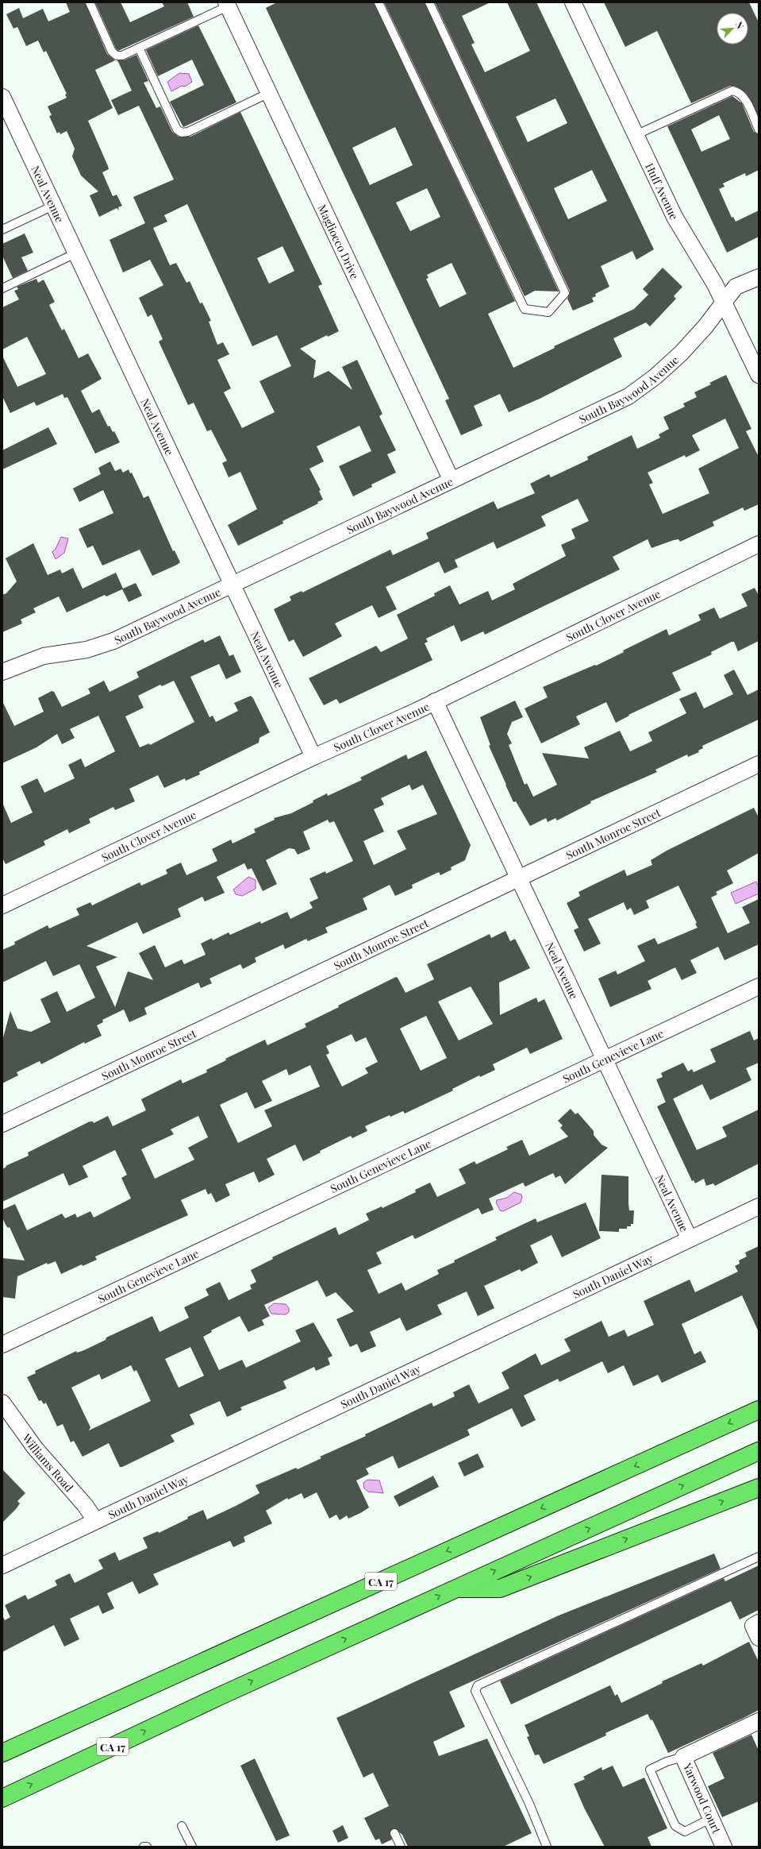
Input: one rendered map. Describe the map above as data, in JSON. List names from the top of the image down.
{
  "streets": {
    "highway": ["CA 17"],
    "street": [
      "Huff Avenue",
      "Neal Avenue",
      "Magliocco Drive",
      "South Baywood Avenue",
      "South Clover Avenue",
      "South Monroe Street",
      "South Genevieve Lane",
      "South Daniel Way",
      "Williams Road",
      "Yarwood Court"
    ]
  },
  "crossings": [
    ["Huff Avenue", "South Baywood Avenue"],
    ["Neal Avenue", "South Baywood Avenue"],
    ["Neal Avenue", "South Clover Avenue"],
    ["Neal Avenue", "South Monroe Street"],
    ["Neal Avenue", "South Genevieve Lane"],
    ["Neal Avenue", "South Daniel Way"],
    ["Magliocco Drive", "South Baywood Avenue"],
    ["South Daniel Way", "Williams Road"]
  ],
  "north": "top right"
}
